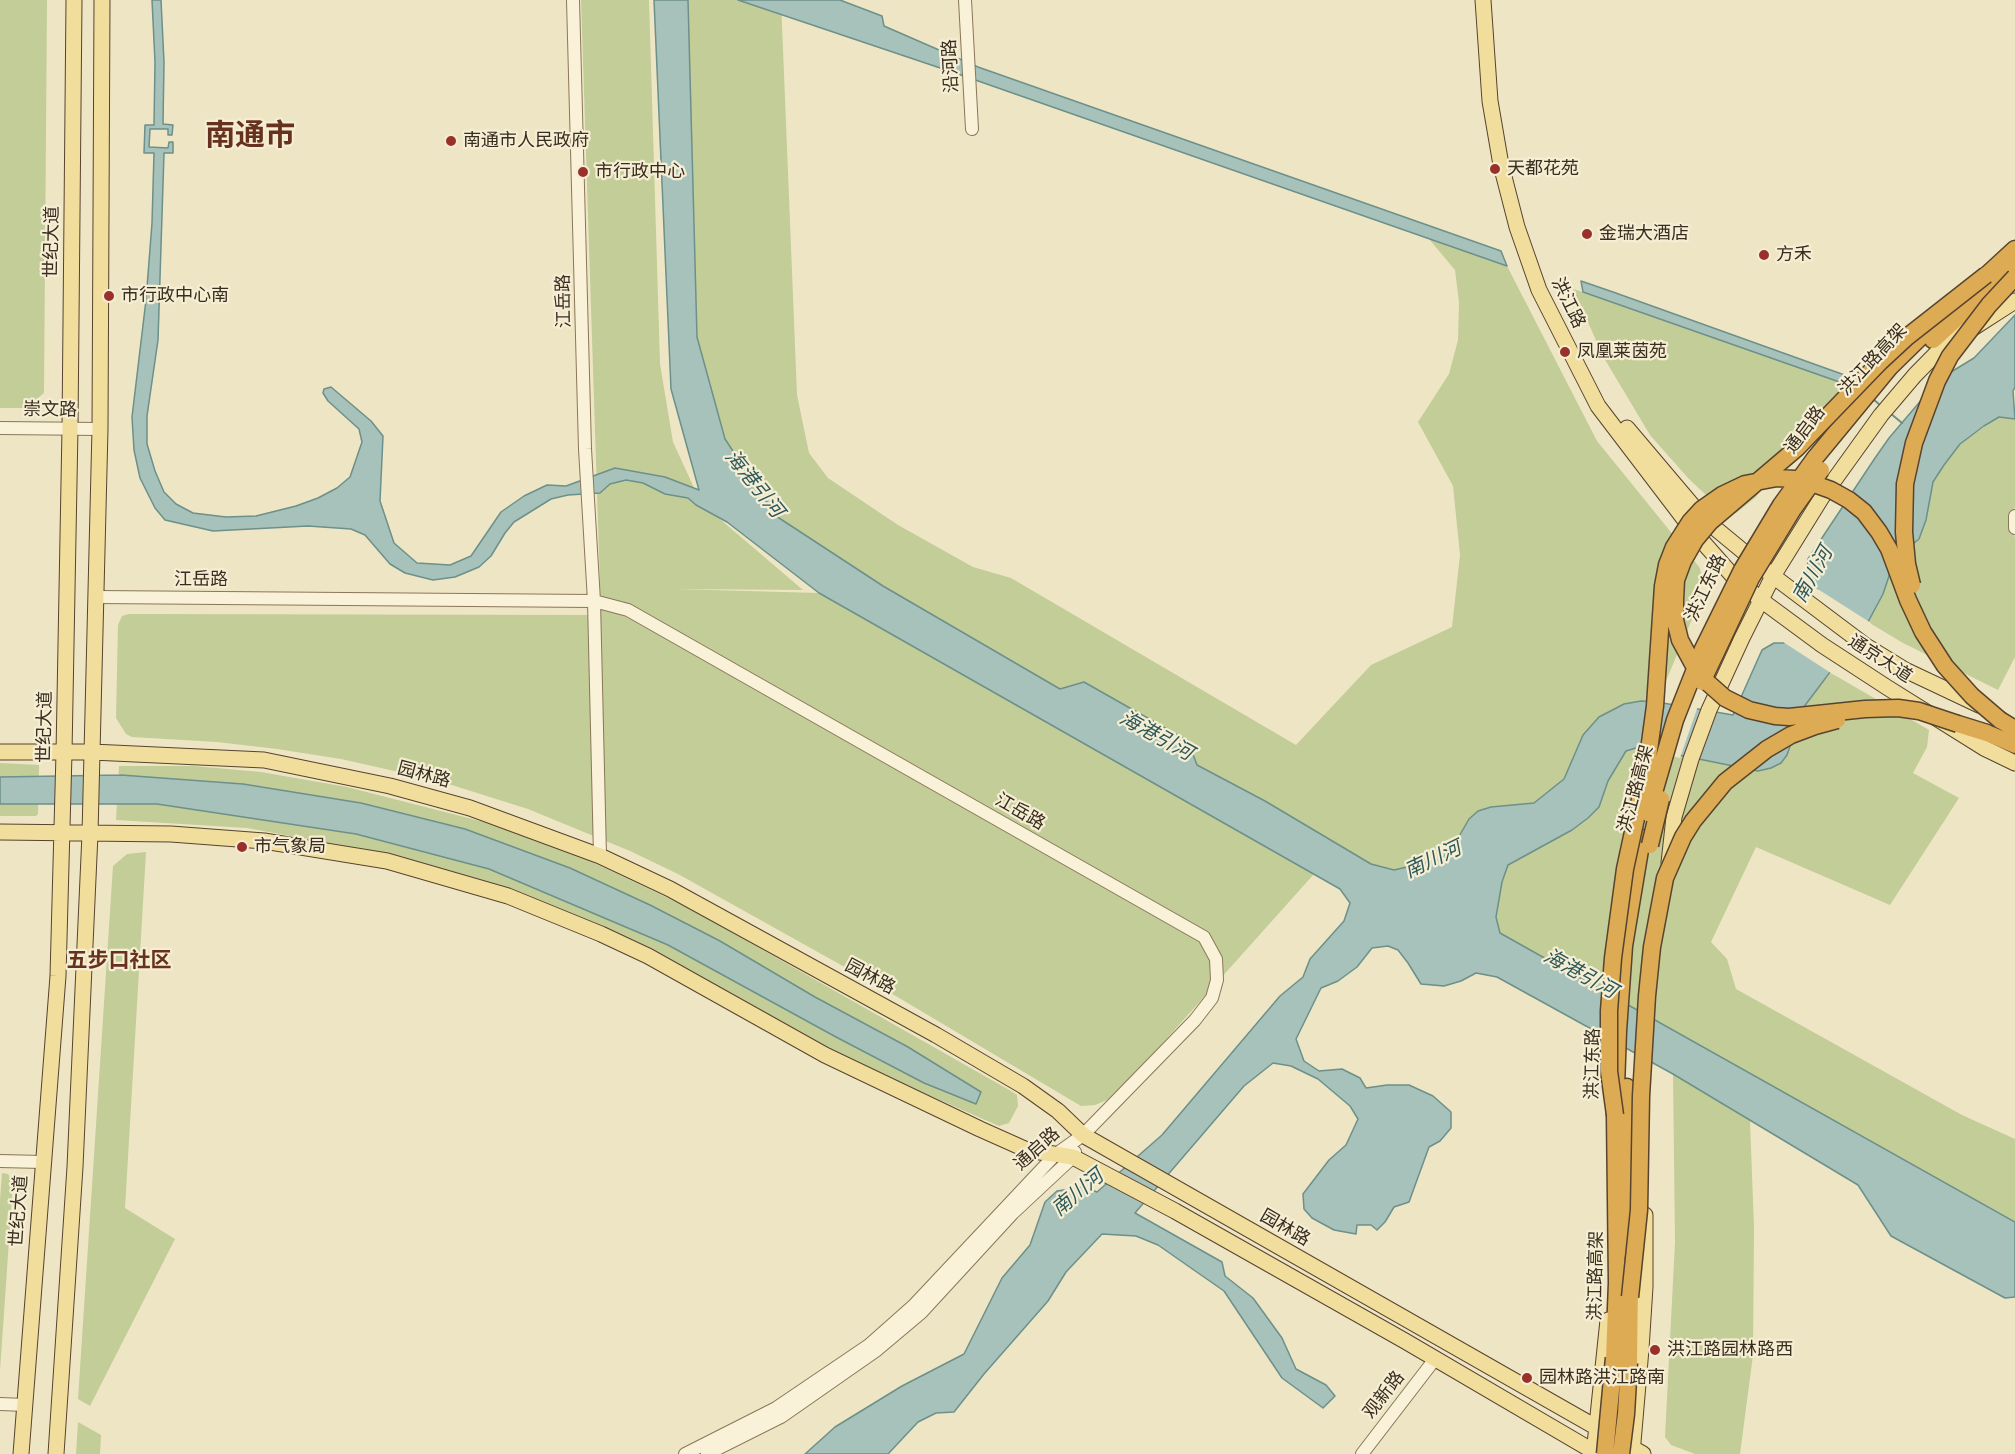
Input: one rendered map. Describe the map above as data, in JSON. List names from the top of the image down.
{
  "streets": {
    "highway": ["洪江路高架", "通京大道"],
    "main road": [
      "世纪大道",
      "洪江路",
      "通启路",
      "洪江东路",
      "园林路"
    ],
    "street": [
      "沿河路",
      "江岳路",
      "崇文路",
      "观新路"
    ]
  },
  "crossings": [
    ["世纪大道", "崇文路"],
    ["世纪大道", "园林路"],
    ["江岳路", "通启路"],
    ["江岳路", "园林路"],
    ["洪江路", "通启路"],
    ["洪江路", "洪江东路"],
    ["洪江路", "通京大道"],
    ["洪江路高架", "洪江东路"],
    ["洪江路高架", "园林路"],
    ["通启路", "洪江东路"],
    ["通启路", "通京大道"],
    ["通启路", "园林路"],
    ["洪江东路", "通京大道"],
    ["洪江东路", "园林路"]
  ],
  "districts": ["南通市", "五步口社区"],
  "water": ["海港引河", "南川河"],
  "places": [
    "南通市人民政府",
    "天都花苑",
    "市行政中心",
    "金瑞大酒店",
    "方禾",
    "市行政中心南",
    "凤凰莱茵苑",
    "市气象局",
    "洪江路园林路西",
    "园林路洪江路南"
  ]
}
